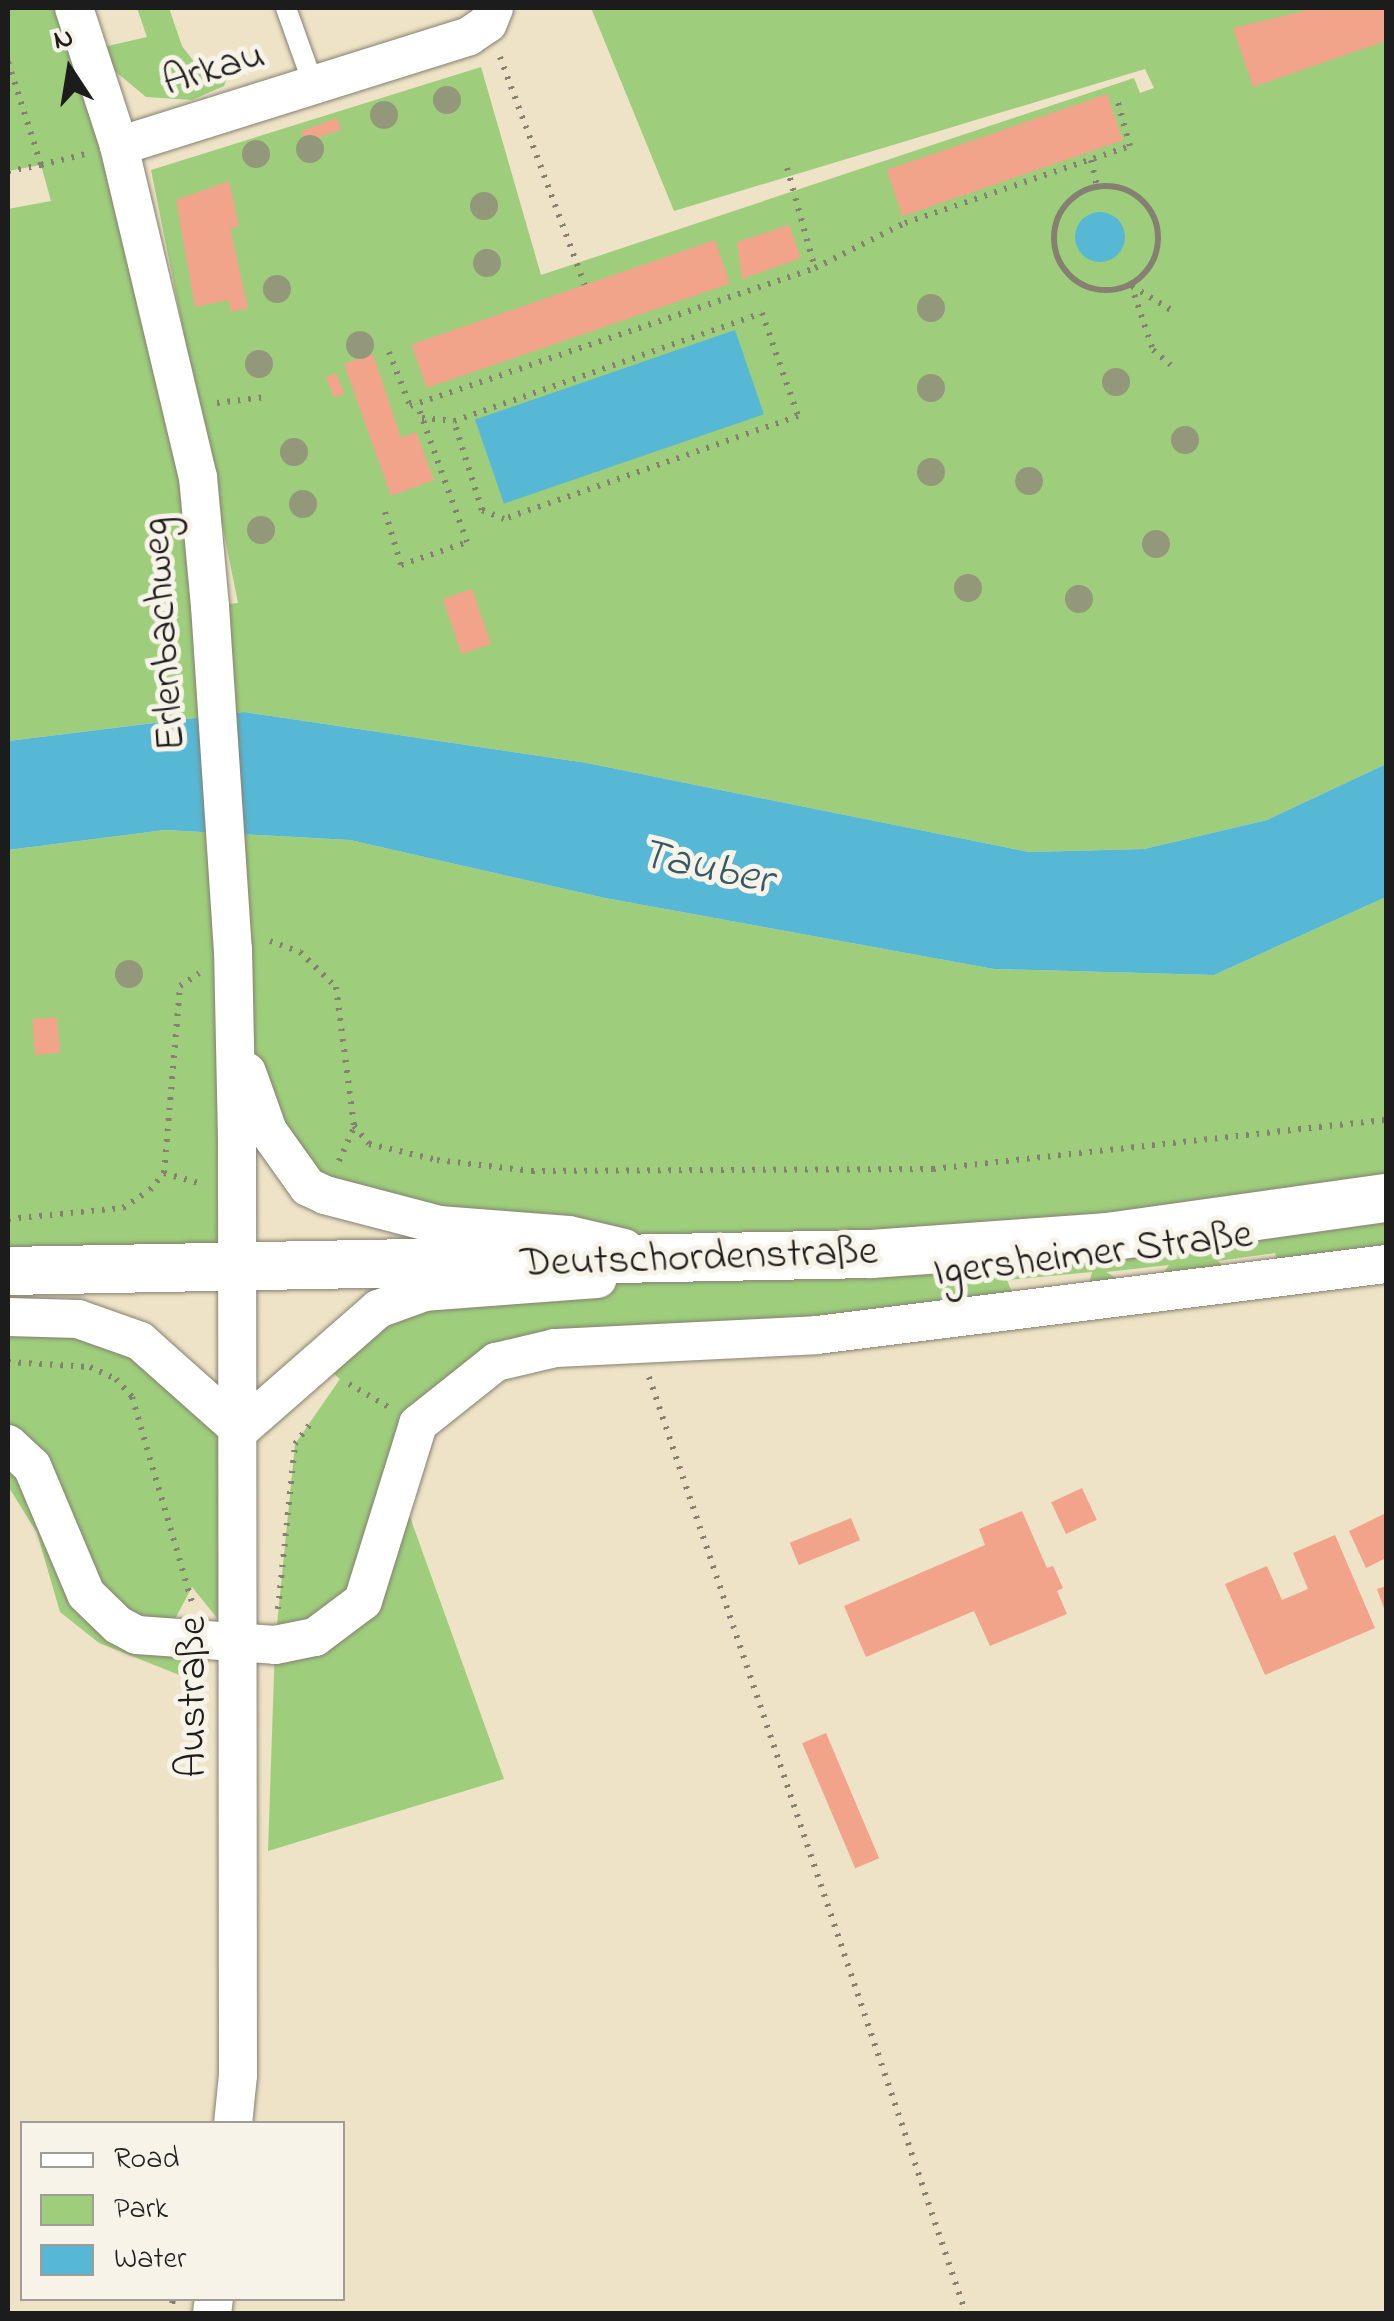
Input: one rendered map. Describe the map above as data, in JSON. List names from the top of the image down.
{
  "streets": {
    "street": [
      "Arkau",
      "Erlenbachweg",
      "Igersheimer Straße",
      "Deutschordenstraße",
      "Austraße"
    ]
  },
  "crossings": [
    ["Arkau", "Erlenbachweg"],
    ["Erlenbachweg", "Deutschordenstraße"],
    ["Erlenbachweg", "Austraße"],
    ["Deutschordenstraße", "Austraße"]
  ],
  "water": ["Tauber"],
  "legend": ["Road", "Park", "Water"],
  "north": "top"
}
